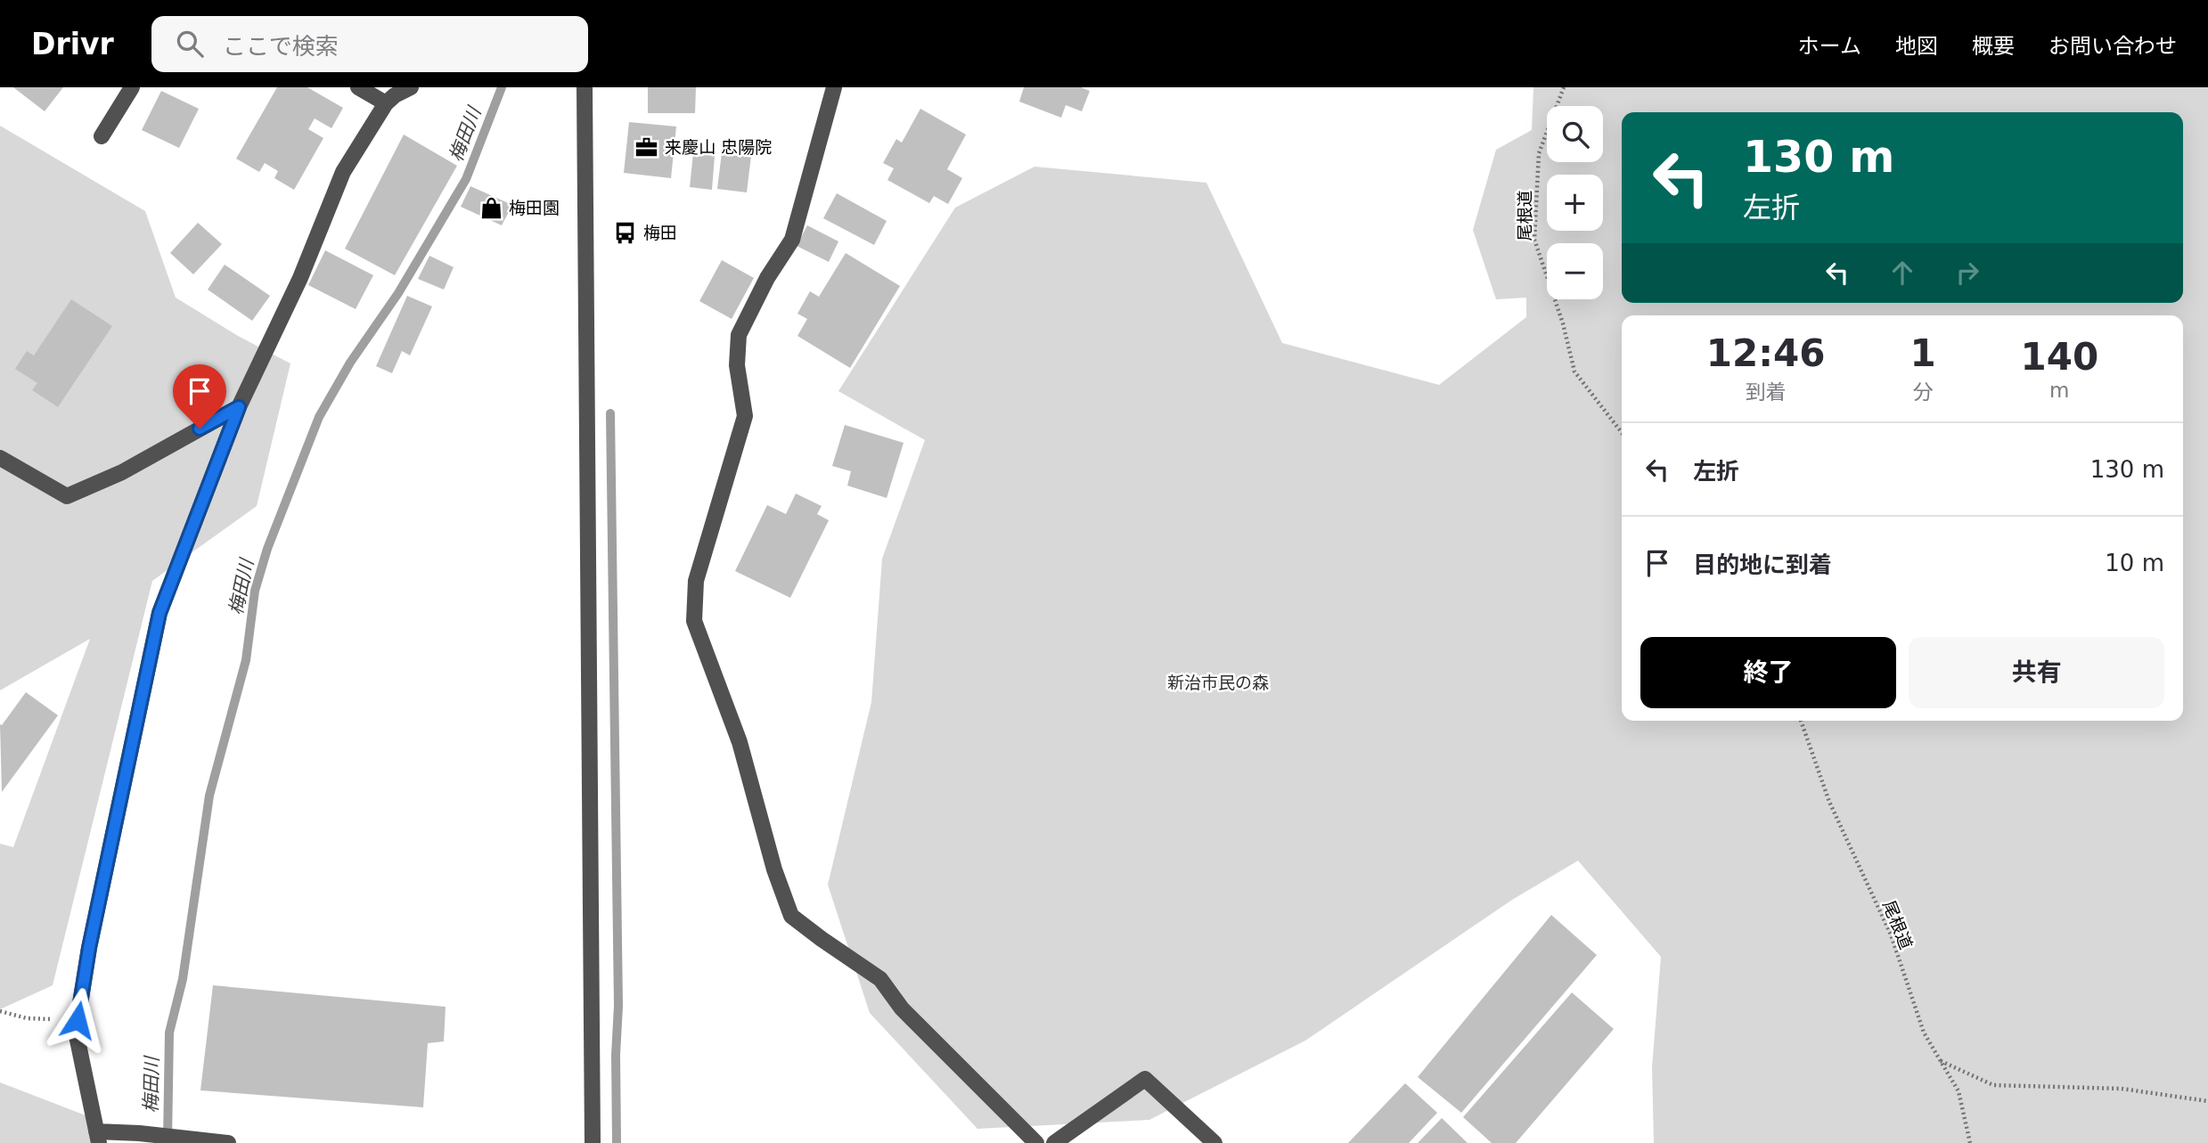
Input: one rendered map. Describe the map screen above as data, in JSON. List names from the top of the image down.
{
  "streets": {
    "path": ["尾根道"]
  },
  "water": ["梅田川"],
  "parks": ["新治市民の森"],
  "places": {
    "office": ["来慶山 忠陽院"],
    "shop": ["梅田園"],
    "bus stop": ["梅田"]
  },
  "page": {
    "header": "Drivr",
    "search": "ここで検索",
    "nav": [
      "ホーム",
      "地図",
      "概要",
      "お問い合わせ"
    ],
    "map_buttons": ["+", "−"],
    "turn": ["130 m", "左折"],
    "eta": [
      "12:46",
      "到着",
      "1",
      "分",
      "140",
      "m"
    ],
    "list": [
      {
        "name": "左折",
        "value": "130 m"
      },
      {
        "name": "目的地に到着",
        "value": "10 m"
      }
    ],
    "buttons": ["終了", "共有"]
  }
}
